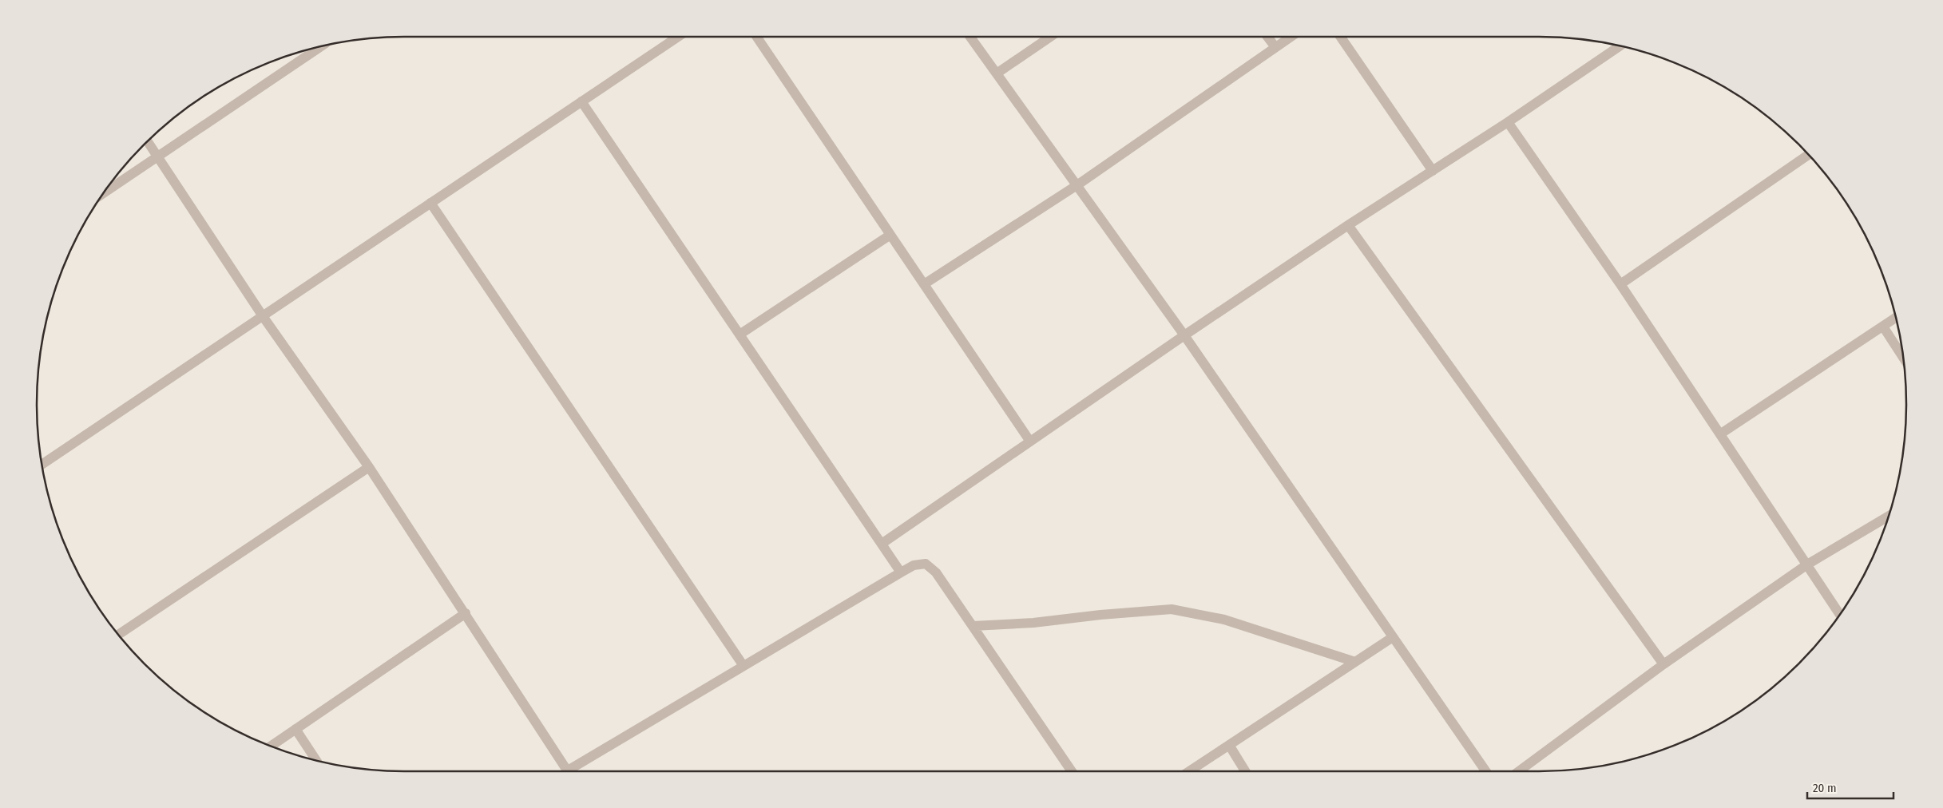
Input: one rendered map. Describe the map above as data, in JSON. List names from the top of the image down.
{
  "scale_bar": "20 m"
}
